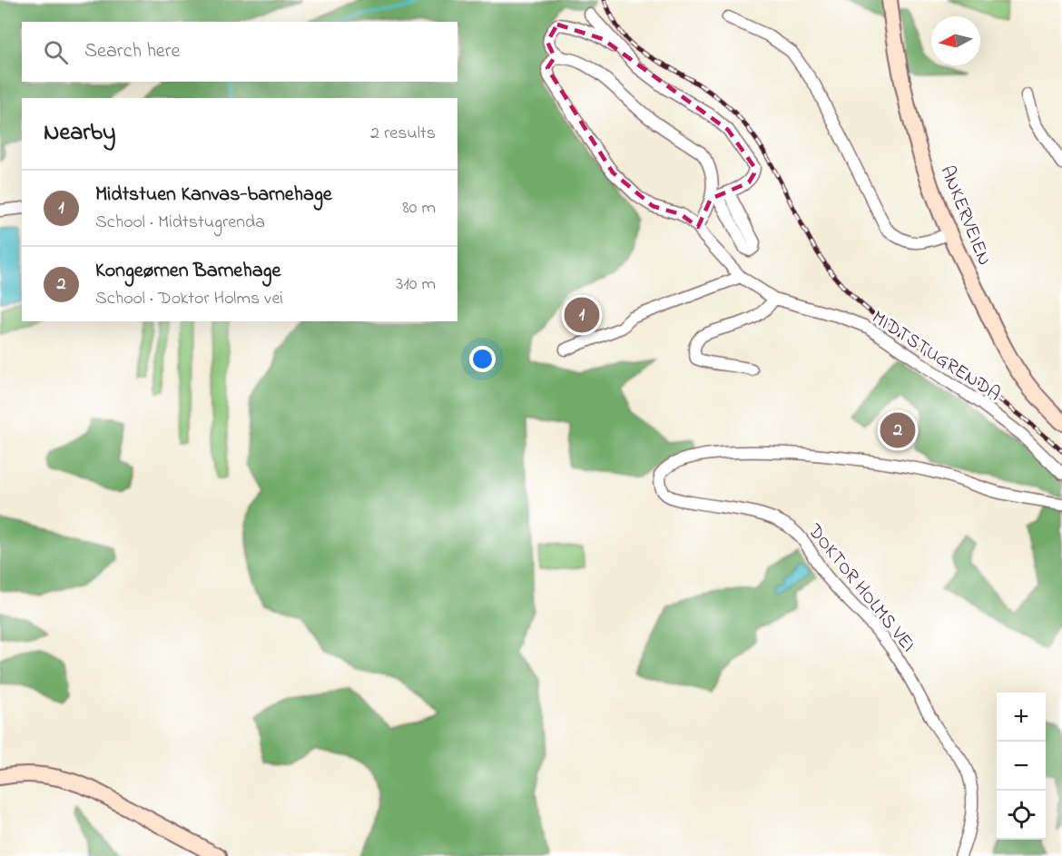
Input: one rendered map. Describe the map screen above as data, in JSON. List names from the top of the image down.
{
  "streets": {
    "main road": ["ANKERVEIEN"],
    "street": ["MIDTSTUGRENDA", "DOKTOR HOLMS VEI"]
  },
  "north": "left",
  "page": {
    "search": "Search here",
    "heading": ["Nearby", "2 results"],
    "list": [
      {
        "mark": "1",
        "name": "Midtstuen Kanvas-barnehage",
        "note": "School · Midtstugrenda",
        "value": "80 m"
      },
      {
        "mark": "2",
        "name": "Kongeørnen Barnehage",
        "note": "School · Doktor Holms vei",
        "value": "310 m"
      }
    ],
    "pins": ["1", "2"],
    "map_buttons": ["+", "−"]
  }
}
